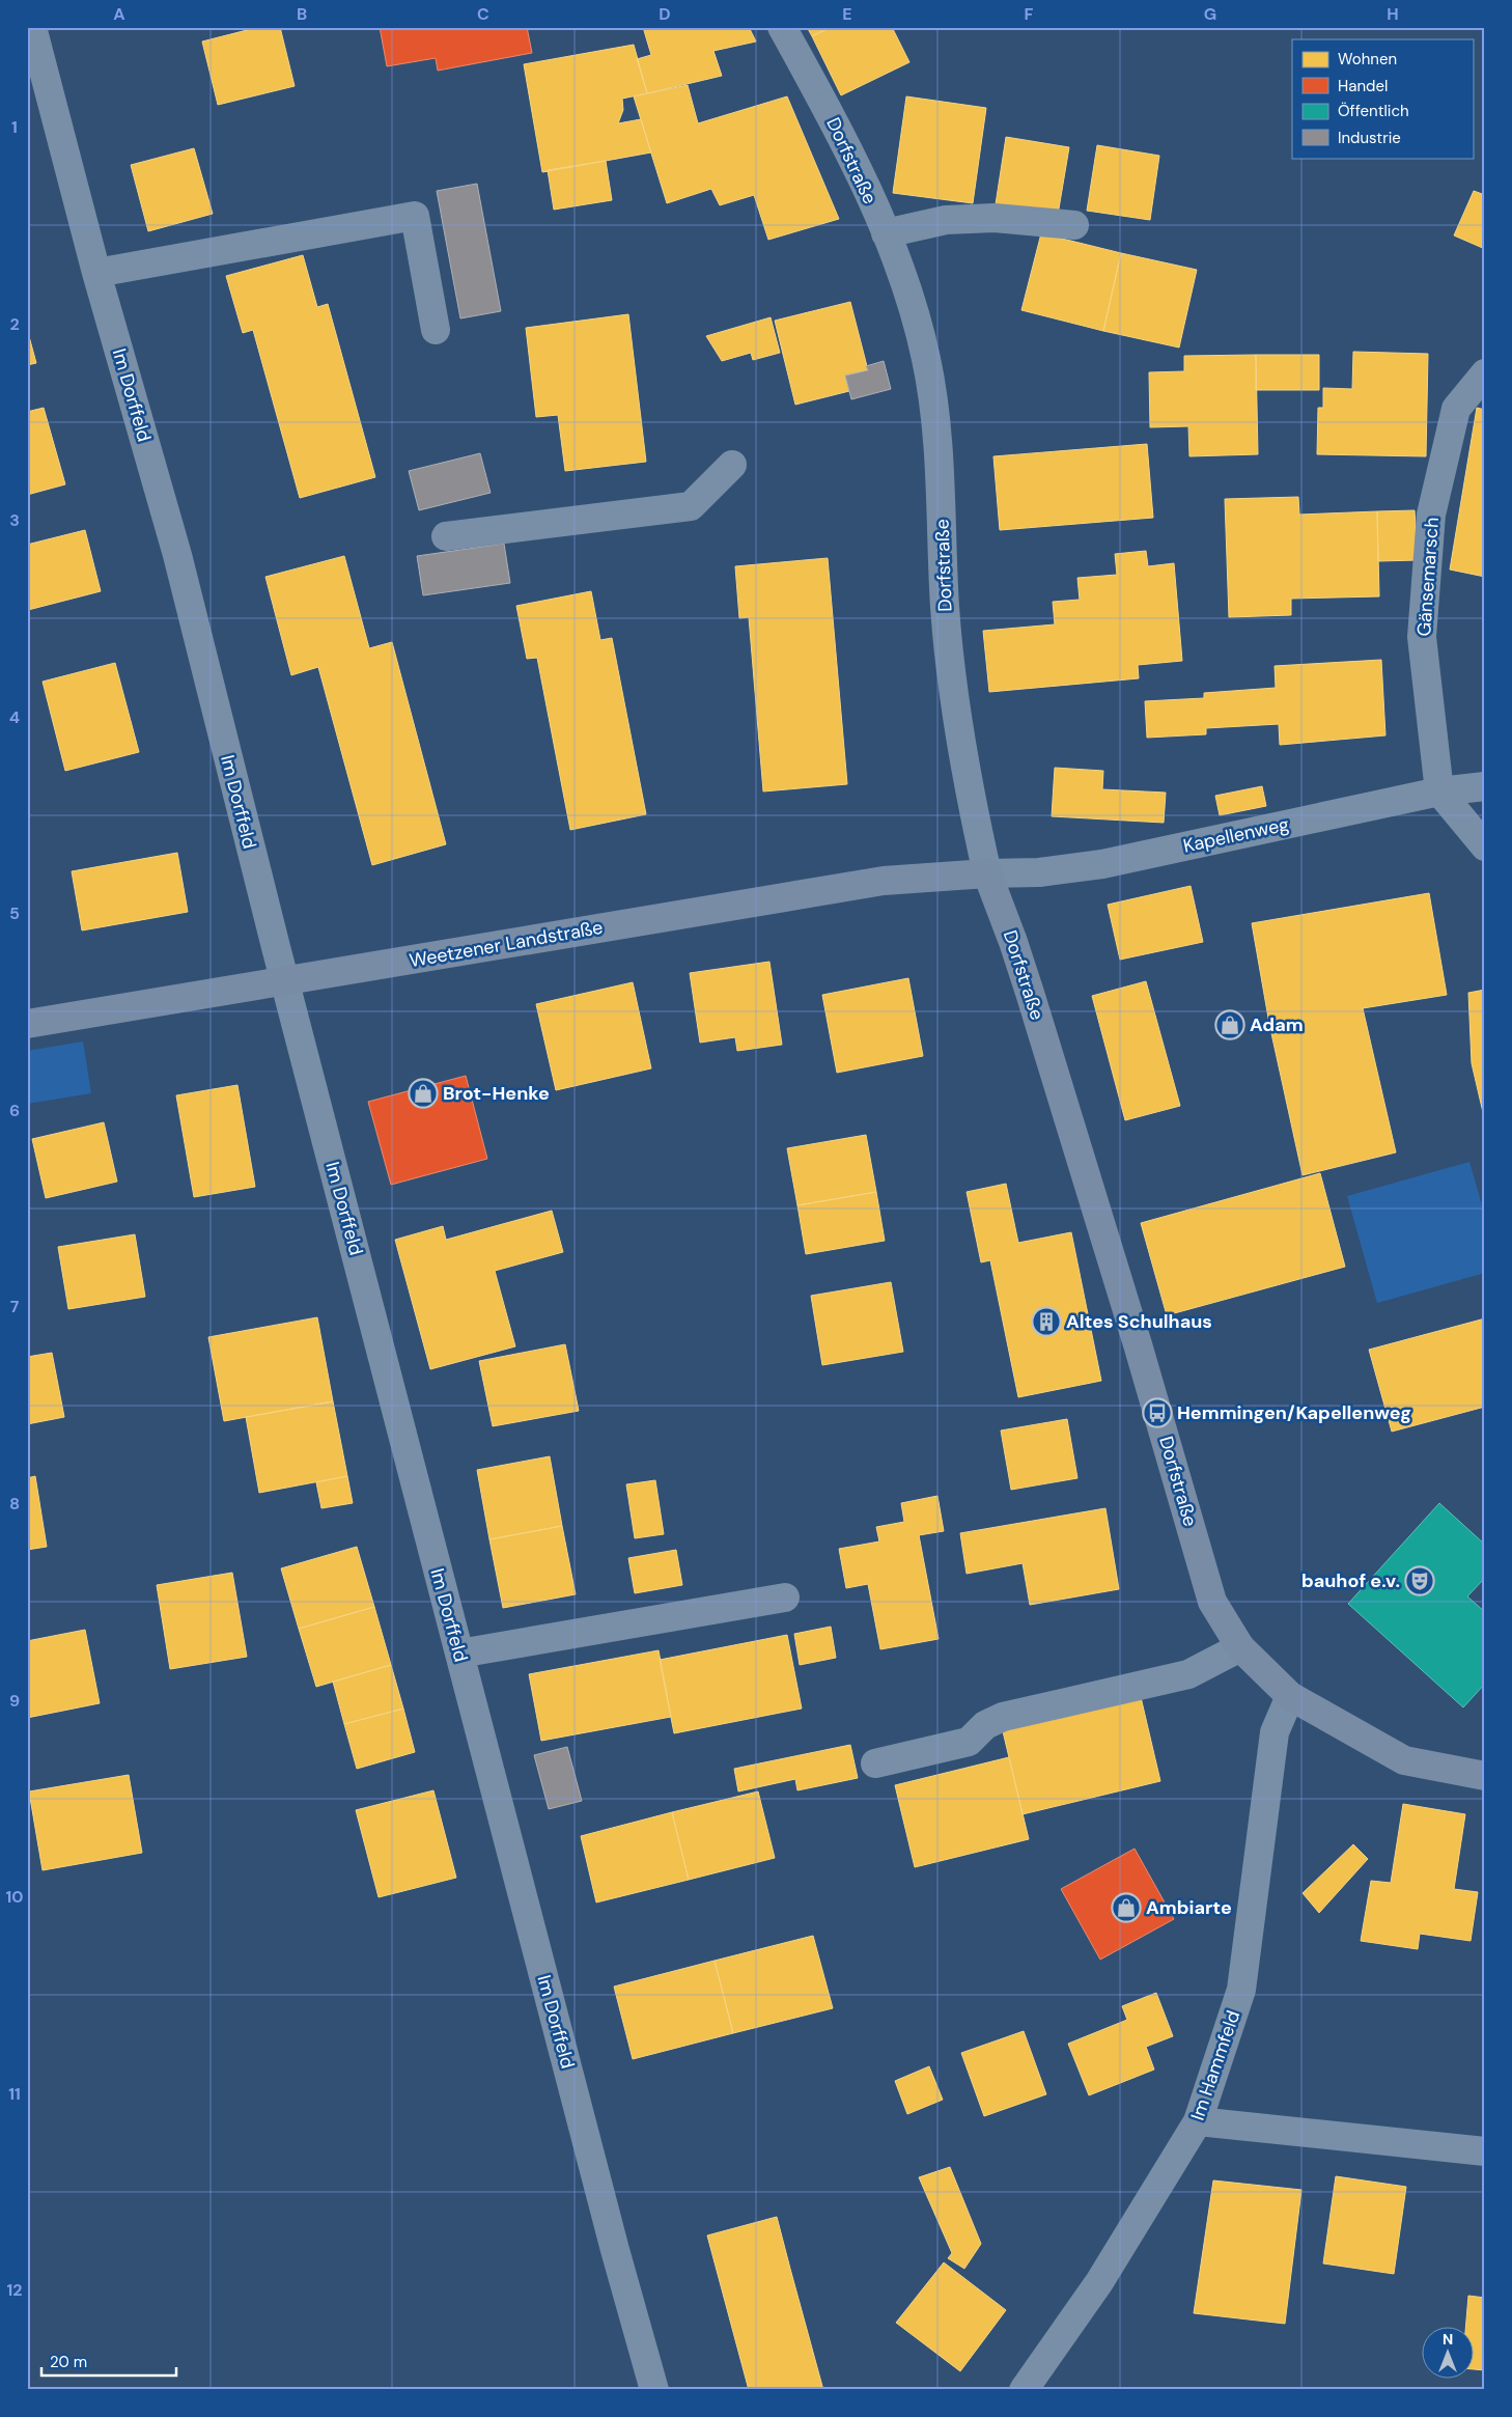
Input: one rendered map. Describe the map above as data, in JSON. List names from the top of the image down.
{
  "streets": {
    "main road": ["Dorfstraße", "Weetzener Landstraße"],
    "street": [
      "Im Dorffeld",
      "Gänsemarsch",
      "Kapellenweg",
      "Im Hammfeld"
    ]
  },
  "crossings": [
    ["Dorfstraße", "Kapellenweg"],
    ["Dorfstraße", "Weetzener Landstraße"],
    ["Dorfstraße", "Im Hammfeld"],
    ["Im Dorffeld", "Weetzener Landstraße"],
    ["Gänsemarsch", "Kapellenweg"],
    ["Kapellenweg", "Weetzener Landstraße"]
  ],
  "places": {
    "shop": ["Adam", "Brot-Henke", "Ambiarte"],
    "building": ["Altes Schulhaus"],
    "bus stop": ["Hemmingen/Kapellenweg"],
    "theatre": ["bauhof e.v."]
  },
  "legend": [
    "Wohnen",
    "Handel",
    "Öffentlich",
    "Industrie"
  ],
  "scale_bar": "20 m",
  "north": "top",
  "grid": {
    "columns": [
      "A",
      "B",
      "C",
      "D",
      "E",
      "F",
      "G",
      "H"
    ],
    "rows": [
      "1",
      "2",
      "3",
      "4",
      "5",
      "6",
      "7",
      "8",
      "9",
      "10",
      "11",
      "12"
    ]
  }
}
